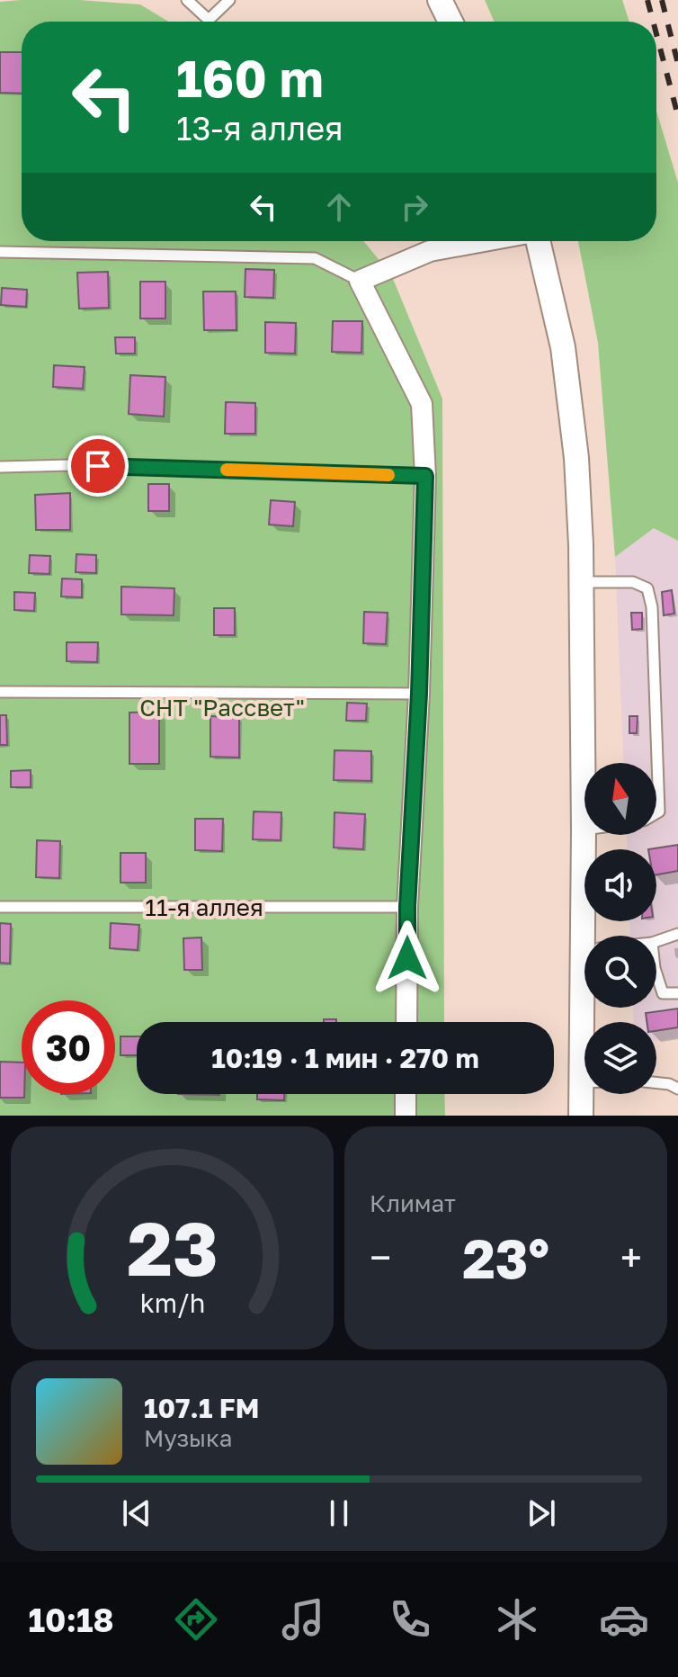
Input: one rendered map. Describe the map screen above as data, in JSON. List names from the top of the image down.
{
  "streets": {
    "lane": ["11-я аллея"]
  },
  "parks": ["СНТ \"Рассвет\""],
  "north": "top",
  "page": {
    "turn": ["160 m", "13-я аллея"],
    "limit": "30",
    "trip": "10:19 · 1 мин · 270 m",
    "tile": "Климат",
    "heat": ["−", "23°", "+"],
    "song": ["107.1 FM", "Музыка"],
    "tabs": "10:18",
    "gauge": ["23", "km/h"]
  }
}
